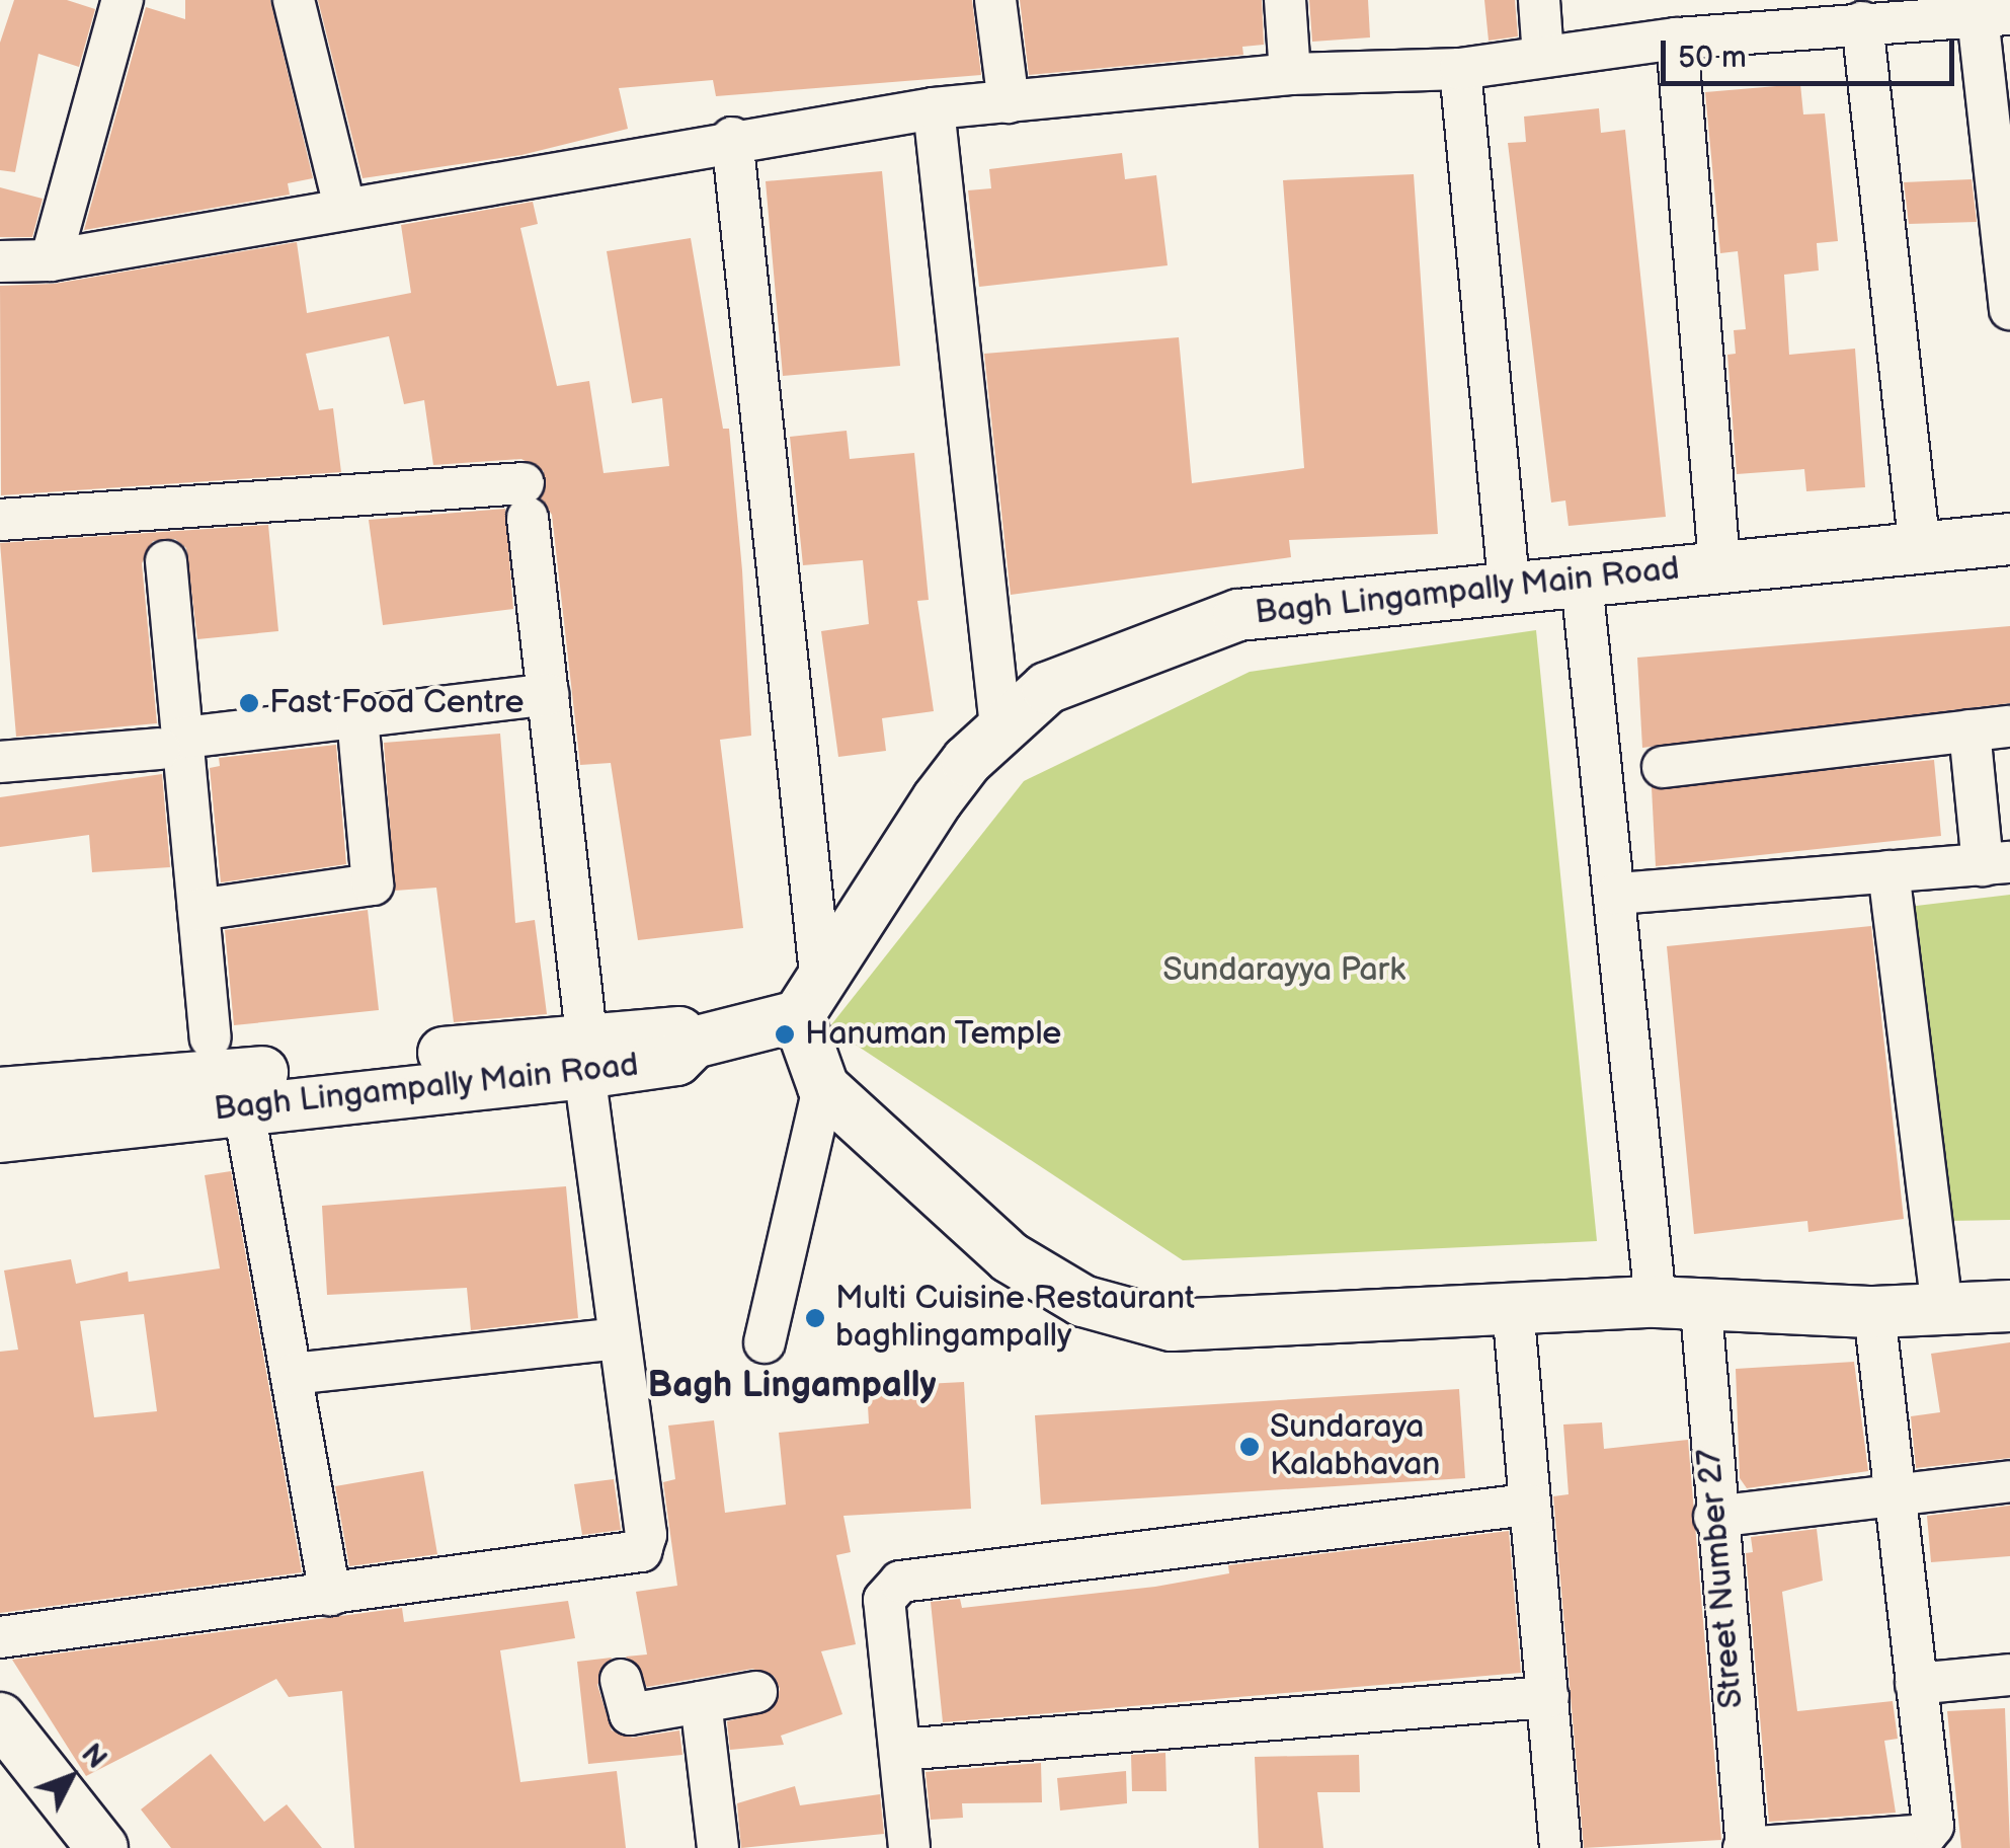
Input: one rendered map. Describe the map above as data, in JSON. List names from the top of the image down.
{
  "streets": {
    "street": ["Bagh Lingampally Main Road", "Street Number 27"]
  },
  "crossings": [
    ["Bagh Lingampally Main Road", "Street Number 27"]
  ],
  "districts": ["Bagh Lingampally"],
  "parks": ["Sundarayya Park"],
  "places": [
    "Fast Food Centre",
    "Hanuman Temple",
    "Multi Cuisine Restaurant baghlingampally",
    "Sundaraya Kalabhavan"
  ],
  "scale_bar": "50 m",
  "north": "top right"
}
